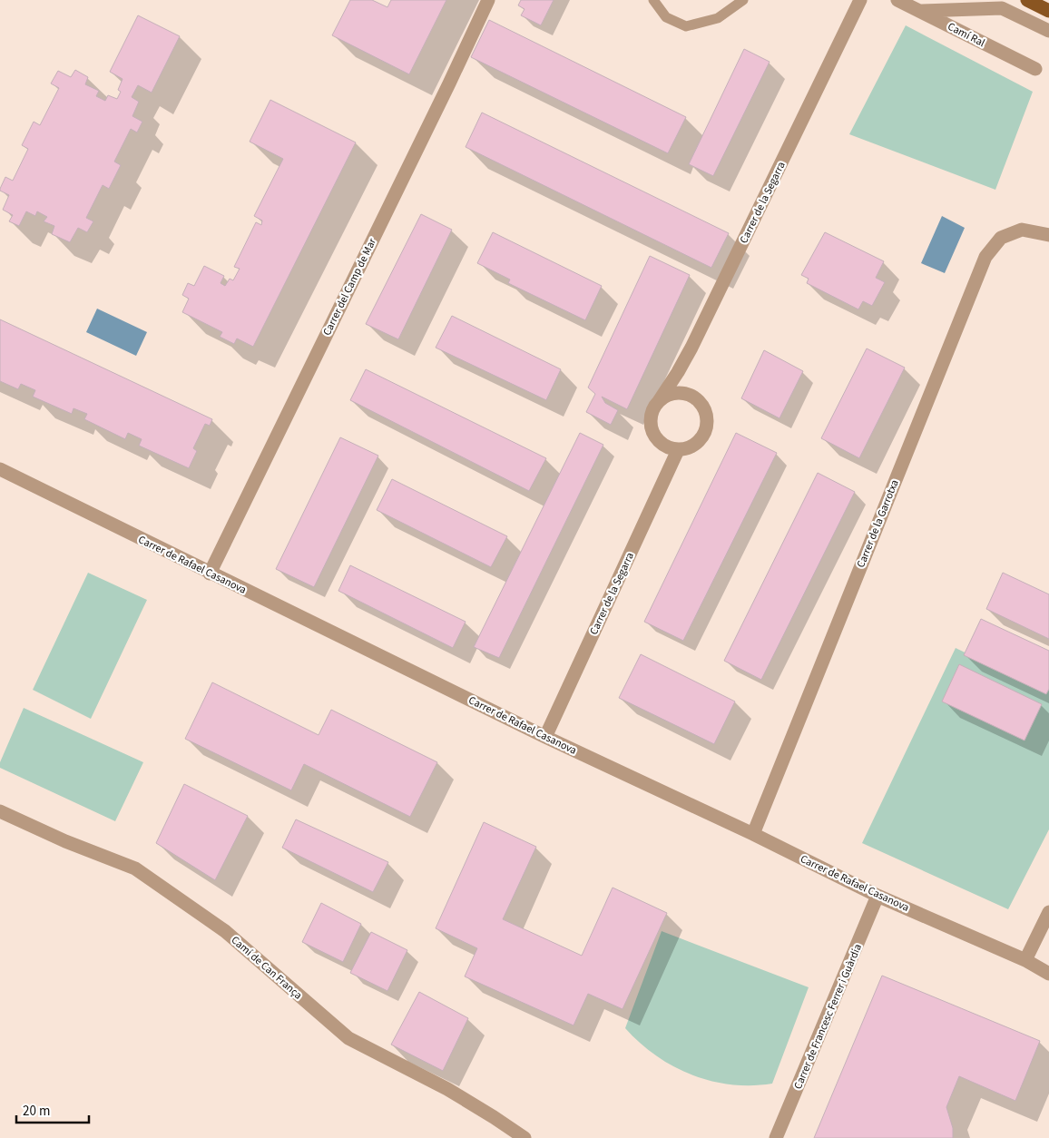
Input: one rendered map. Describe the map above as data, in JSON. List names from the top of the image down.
{
  "streets": {
    "street": [
      "Camí Ral",
      "Carrer de la Segarra",
      "Carrer del Camp de Mar",
      "Carrer de la Garrotxa",
      "Carrer de Rafael Casanova",
      "Camí de Can França",
      "Carrer de Francesc Ferrer i Guàrdia"
    ]
  },
  "crossings": [
    ["Carrer de la Segarra", "Carrer de Rafael Casanova"],
    ["Carrer del Camp de Mar", "Carrer de Rafael Casanova"],
    ["Carrer de la Garrotxa", "Carrer de Rafael Casanova"],
    ["Carrer de Rafael Casanova", "Carrer de Francesc Ferrer i Guàrdia"]
  ],
  "scale_bar": "20 m"
}
